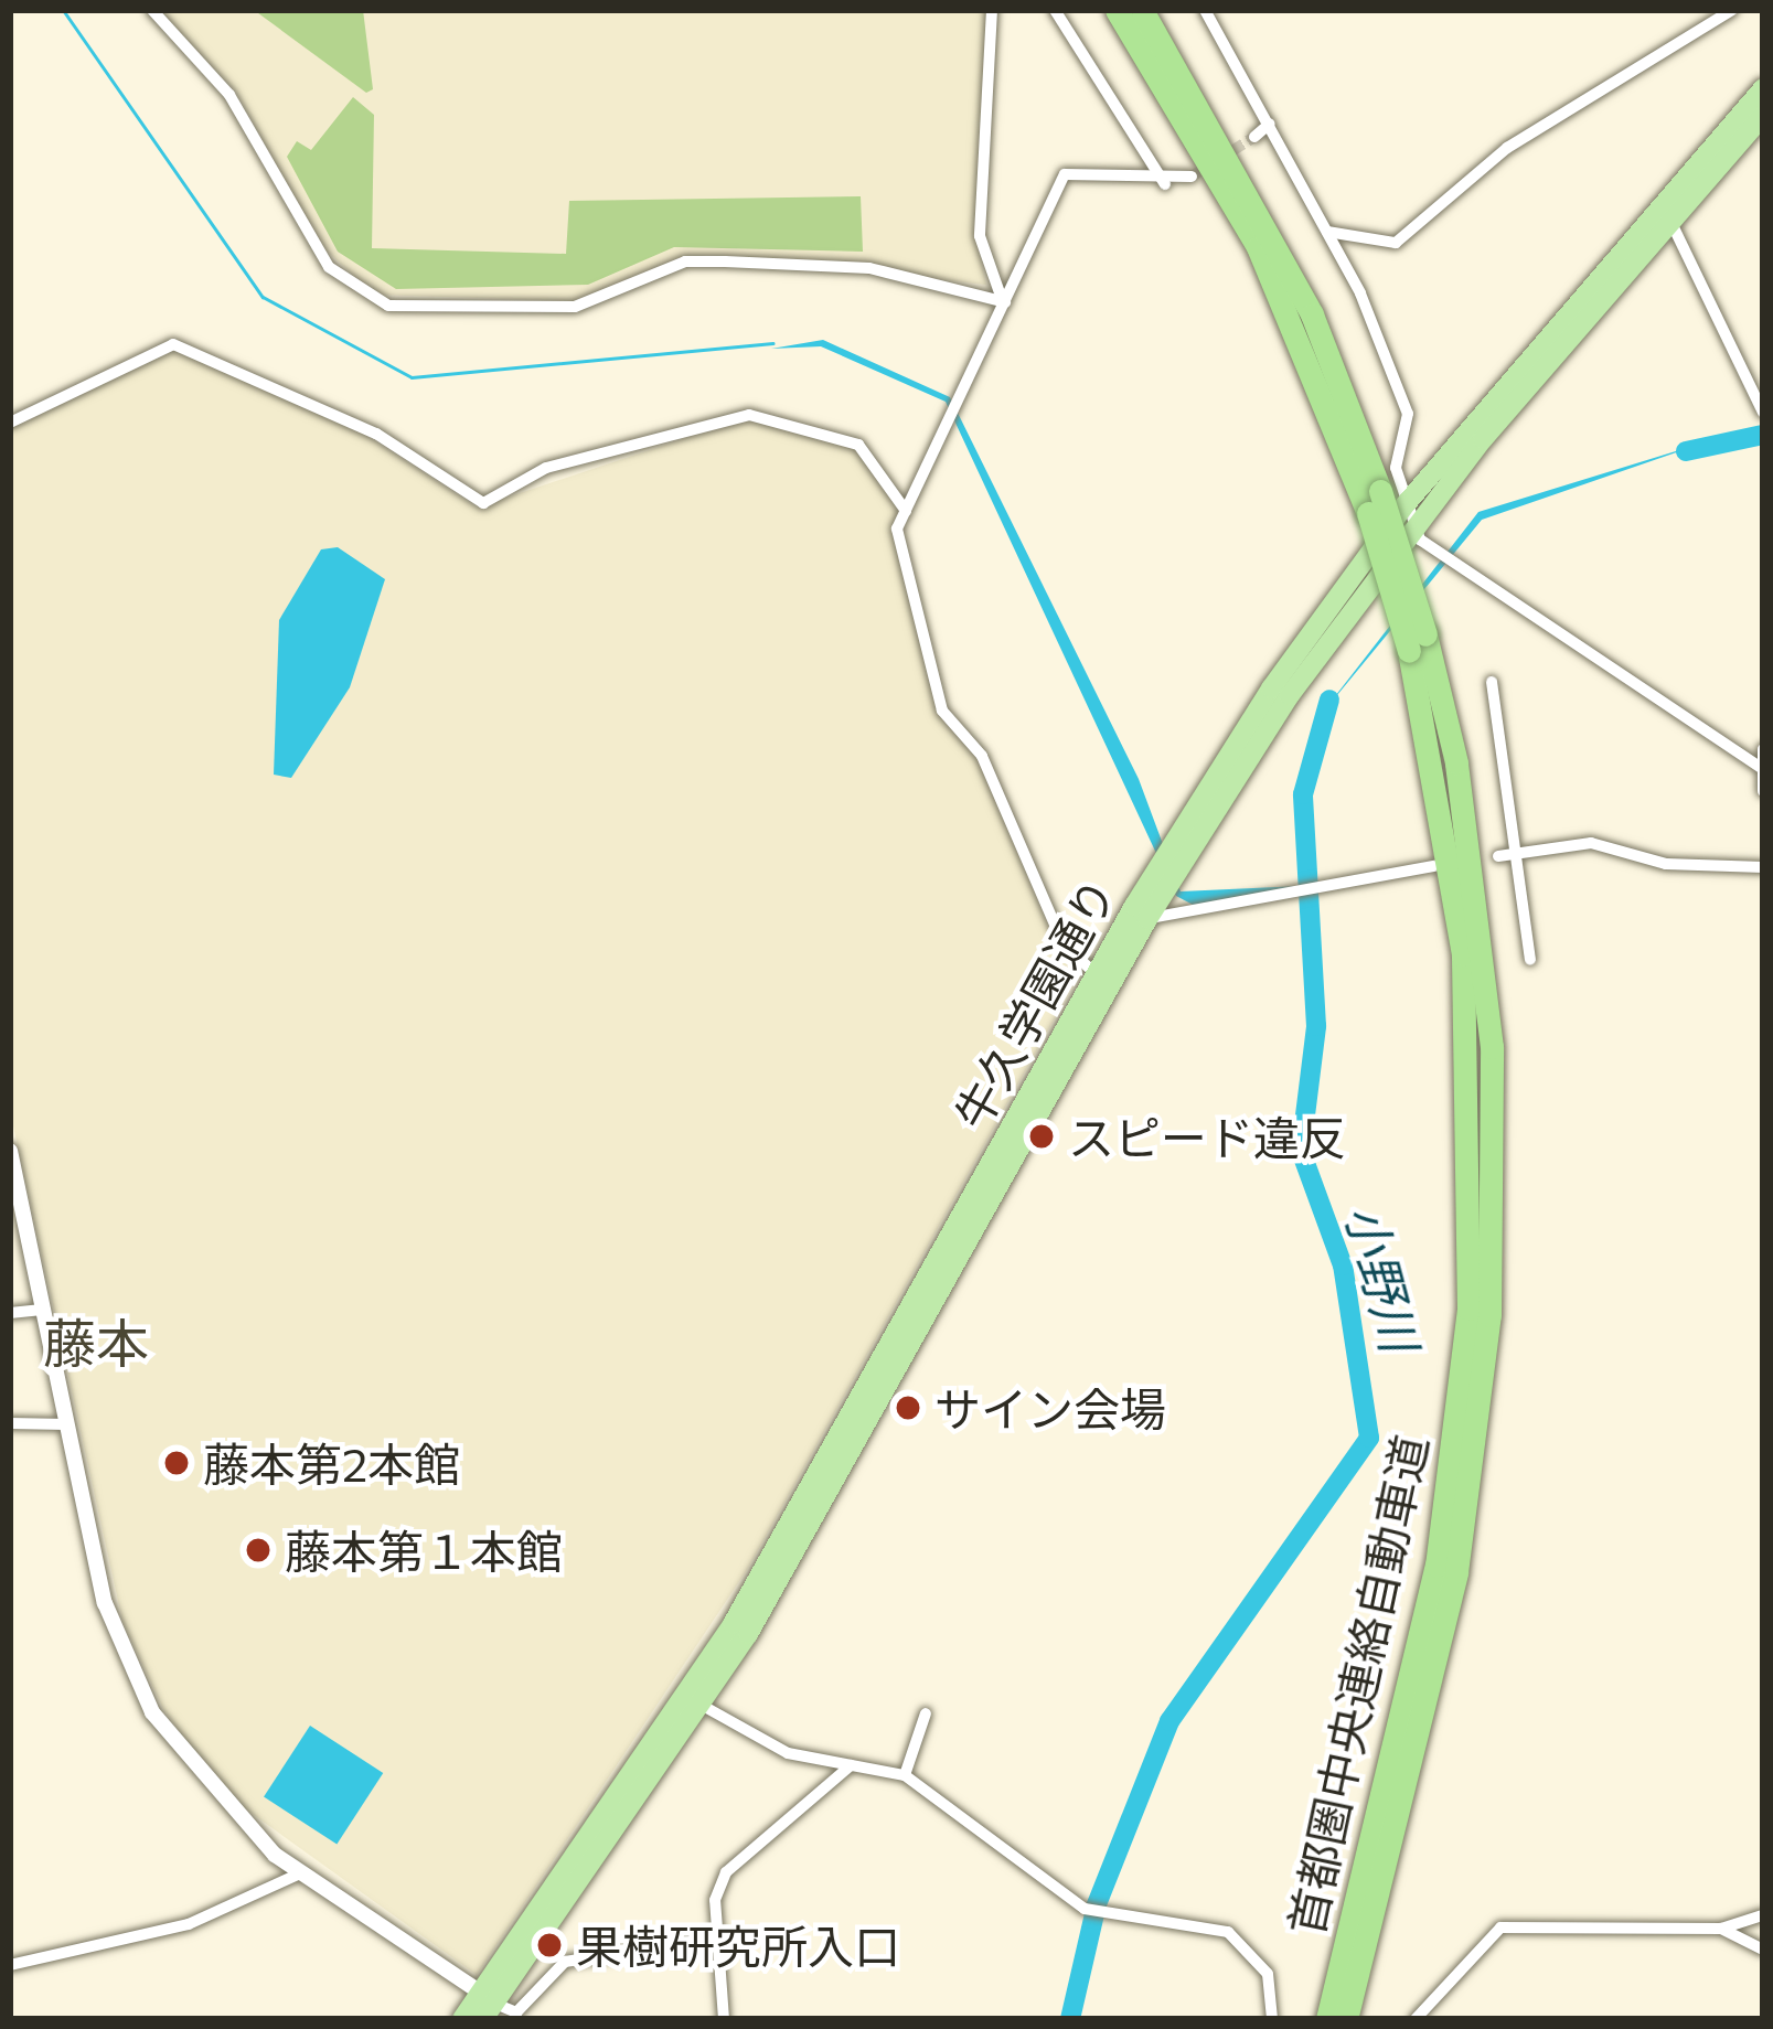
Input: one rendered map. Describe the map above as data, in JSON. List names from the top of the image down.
{
  "streets": {
    "highway": ["牛久学園通り", "首都圏中央連絡自動車道"]
  },
  "districts": ["藤本"],
  "water": ["小野川"],
  "places": [
    "スピード違反",
    "サイン会場",
    "藤本第2本館",
    "藤本第１本館",
    "果樹研究所入口"
  ]
}
